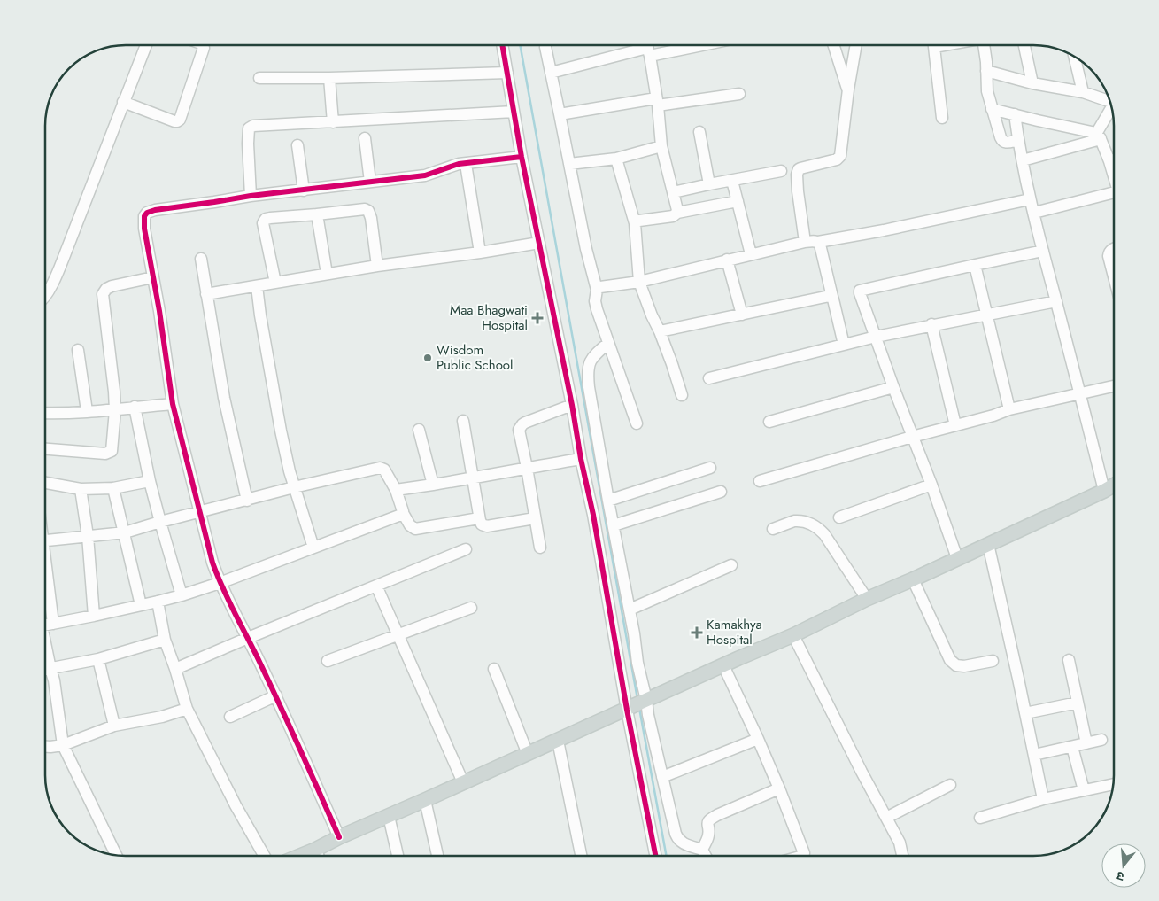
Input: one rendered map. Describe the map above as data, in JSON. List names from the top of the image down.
{
  "places": {
    "health": ["Maa Bhagwati Hospital", "Kamakhya Hospital"],
    "other": ["Wisdom Public School"]
  },
  "north": "bottom"
}
